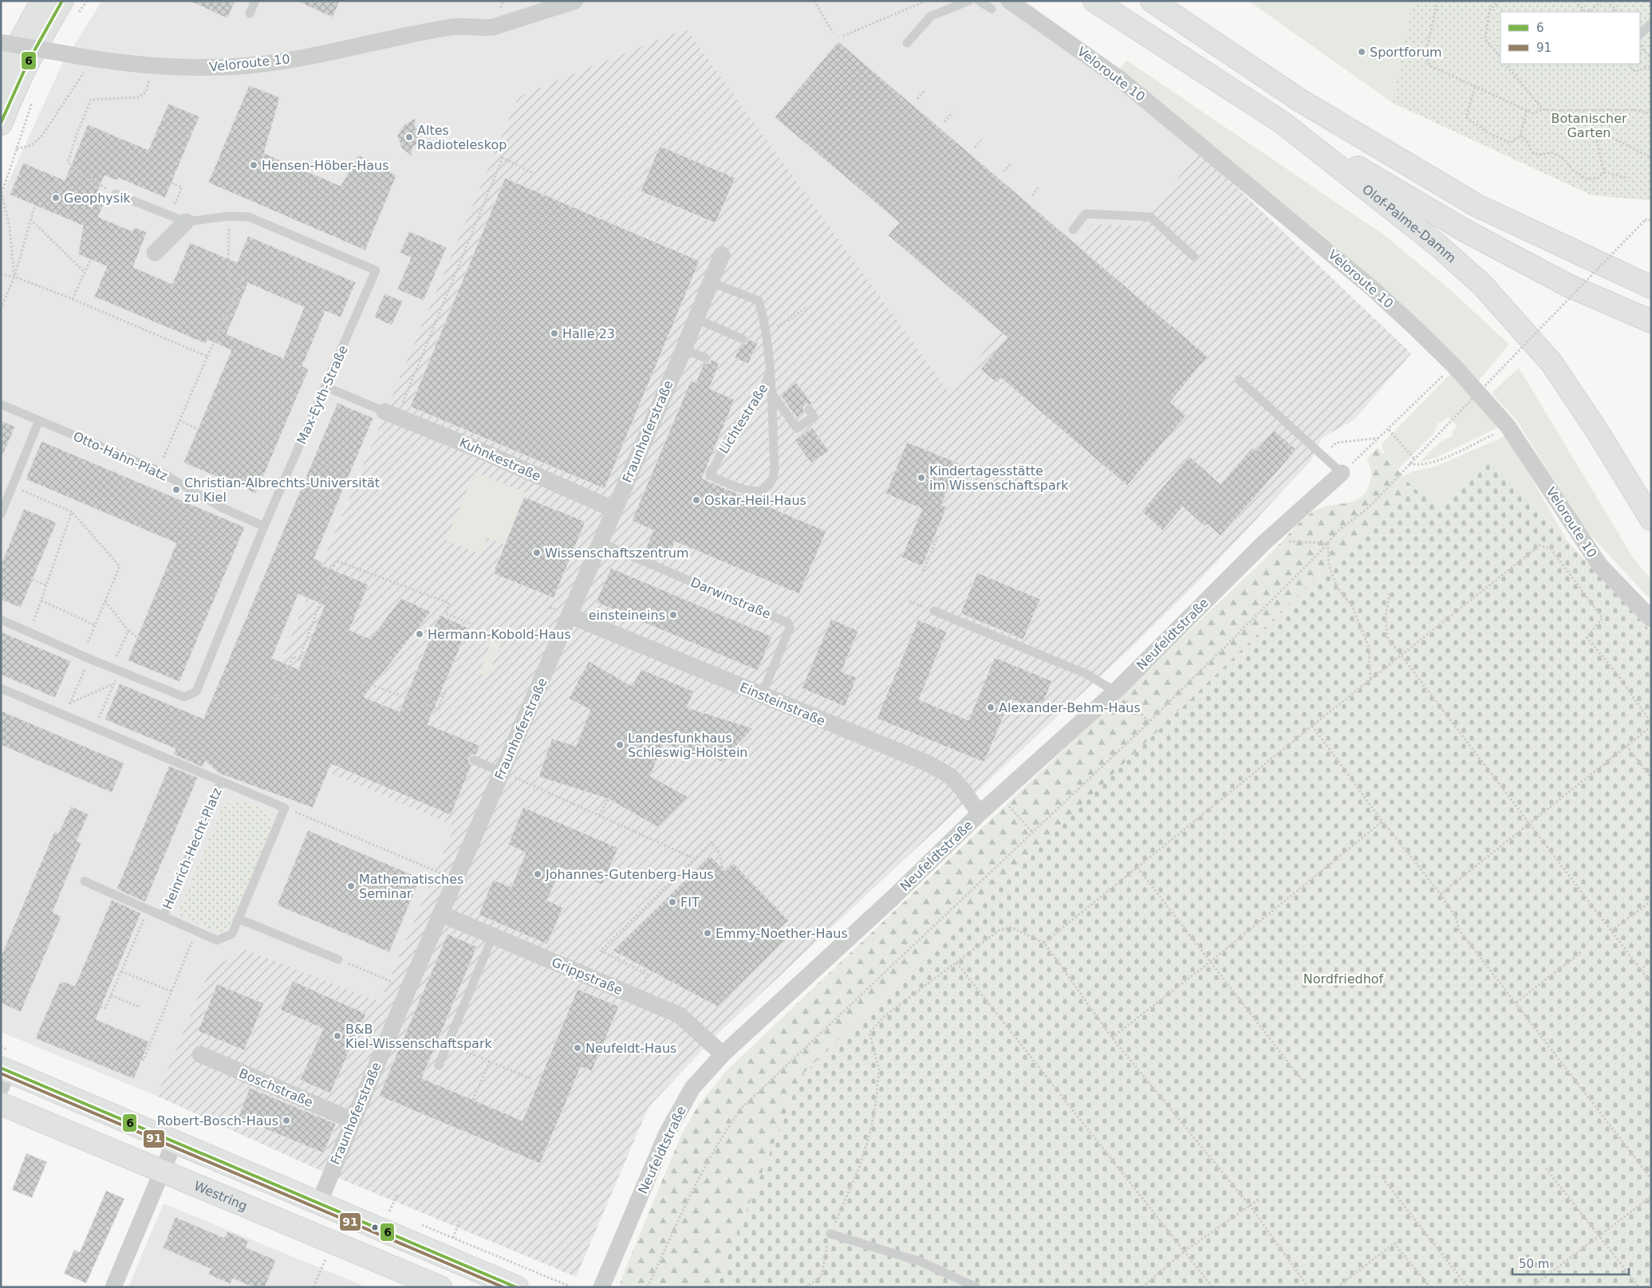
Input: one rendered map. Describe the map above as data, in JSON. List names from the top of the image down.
{
  "streets": {
    "main road": ["Olof-Palme-Damm", "Westring"],
    "street": [
      "Veloroute 10",
      "Fraunhoferstraße",
      "Kuhnkestraße",
      "Neufeldtstraße",
      "Einsteinstraße",
      "Grippstraße",
      "Boschstraße"
    ],
    "lane": [
      "Max-Eyth-Straße",
      "Lichtestraße",
      "Otto-Hahn-Platz",
      "Darwinstraße",
      "Heinrich-Hecht-Platz"
    ]
  },
  "crossings": [
    ["Max-Eyth-Straße", "Otto-Hahn-Platz"],
    ["Lichtestraße", "Fraunhoferstraße"],
    ["Fraunhoferstraße", "Kuhnkestraße"],
    ["Fraunhoferstraße", "Darwinstraße"],
    ["Fraunhoferstraße", "Einsteinstraße"],
    ["Fraunhoferstraße", "Grippstraße"],
    ["Fraunhoferstraße", "Boschstraße"],
    ["Darwinstraße", "Einsteinstraße"],
    ["Neufeldtstraße", "Einsteinstraße"],
    ["Neufeldtstraße", "Grippstraße"]
  ],
  "parks": ["Botanischer Garten", "Nordfriedhof"],
  "places": [
    "Sportforum",
    "Altes Radioteleskop",
    "Hensen-Höber-Haus",
    "Geophysik",
    "Halle 23",
    "Kindertagesstätte im Wissenschaftspark",
    "Christian-Albrechts-Universität zu Kiel",
    "Oskar-Heil-Haus",
    "Wissenschaftszentrum",
    "einsteineins",
    "Hermann-Kobold-Haus",
    "Alexander-Behm-Haus",
    "Landesfunkhaus Schleswig-Holstein",
    "Johannes-Gutenberg-Haus",
    "Mathematisches Seminar",
    "FIT",
    "Emmy-Noether-Haus",
    "B&B Kiel-Wissenschaftspark",
    "Neufeldt-Haus",
    "Robert-Bosch-Haus"
  ],
  "lines": ["transit line 6", "transit line 91"],
  "legend": ["6", "91"],
  "scale_bar": "50 m"
}
